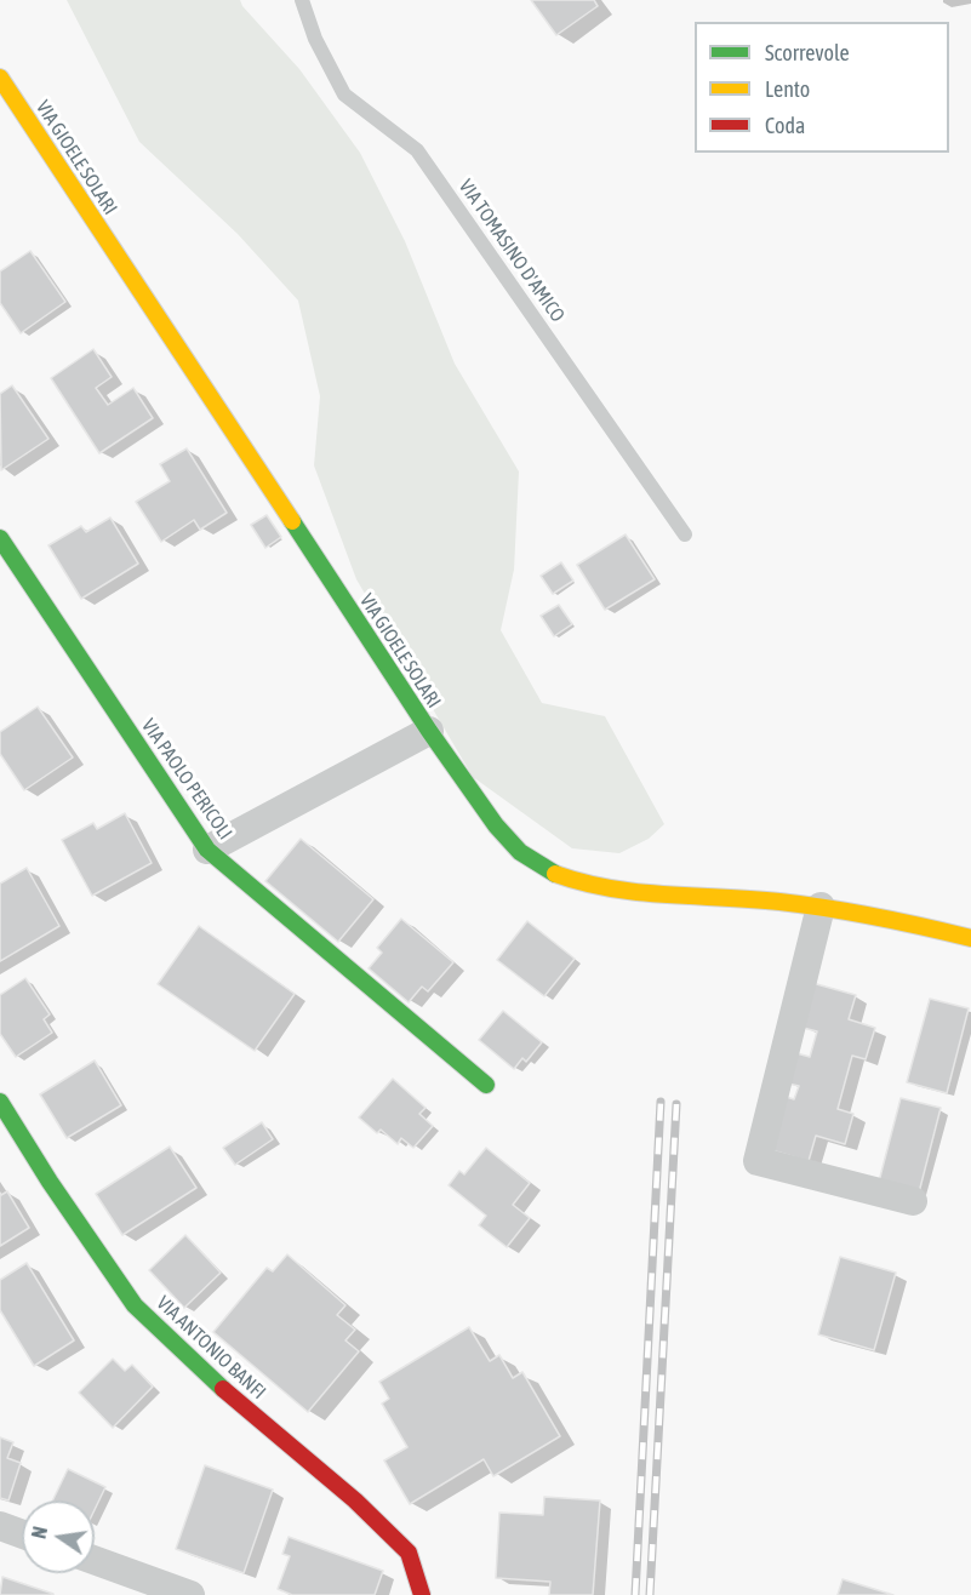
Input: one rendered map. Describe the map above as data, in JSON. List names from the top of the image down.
{
  "streets": {
    "street": ["VIA GIOELE SOLARI", "VIA PAOLO PERICOLI", "VIA ANTONIO BANFI"],
    "lane": ["VIA TOMASINO D'AMICO"]
  },
  "legend": ["Scorrevole", "Lento", "Coda"],
  "north": "left"
}
